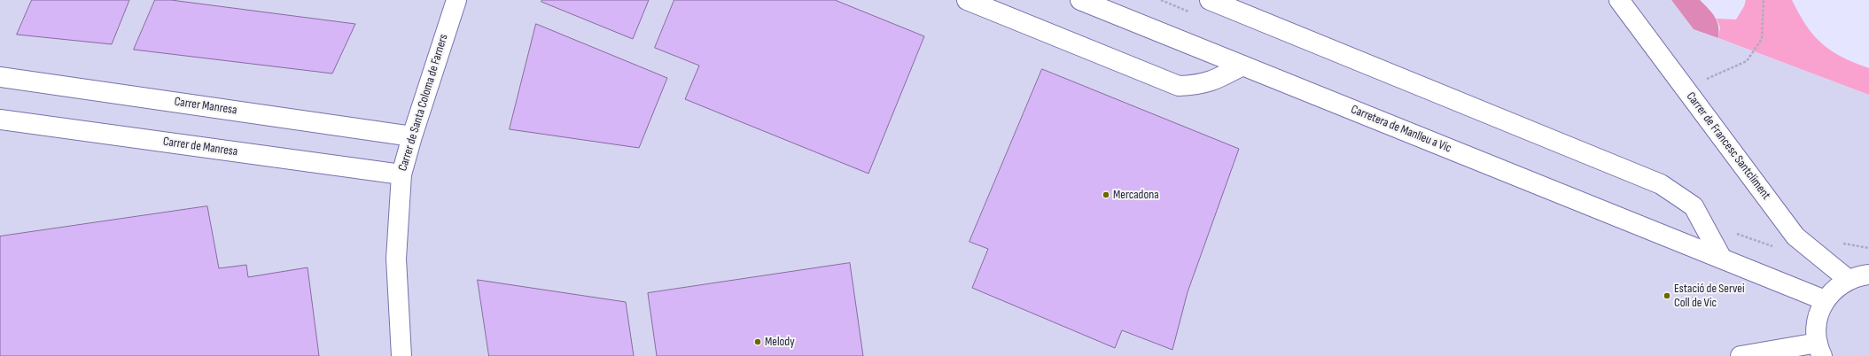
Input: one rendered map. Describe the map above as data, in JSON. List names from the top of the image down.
{
  "streets": {
    "street": [
      "Carrer de Santa Coloma de Farners",
      "Carrer Manresa",
      "Carretera de Manlleu a Vic",
      "Carrer de Francesc Santcliment",
      "Carrer de Manresa"
    ]
  },
  "crossings": [
    ["Carrer de Santa Coloma de Farners", "Carrer Manresa"],
    ["Carrer de Santa Coloma de Farners", "Carrer de Manresa"]
  ],
  "places": ["Mercadona", "Estació de Servei Coll de Vic", "Melody"]
}
